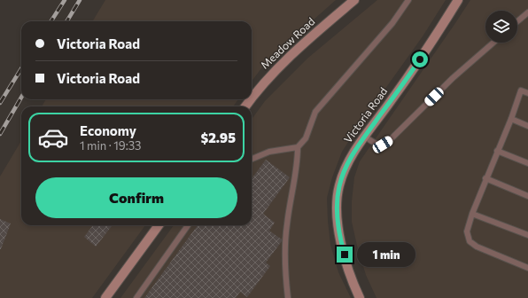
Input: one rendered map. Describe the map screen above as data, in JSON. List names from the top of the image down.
{
  "streets": {
    "street": ["Meadow Road", "Victoria Road"]
  },
  "page": {
    "banner": ["Victoria Road", "Victoria Road"],
    "list": [
      {
        "name": "Economy",
        "note": "1 min · 19:33",
        "value": "$2.95"
      }
    ],
    "buttons": "Confirm",
    "bubble": "1 min"
  }
}
